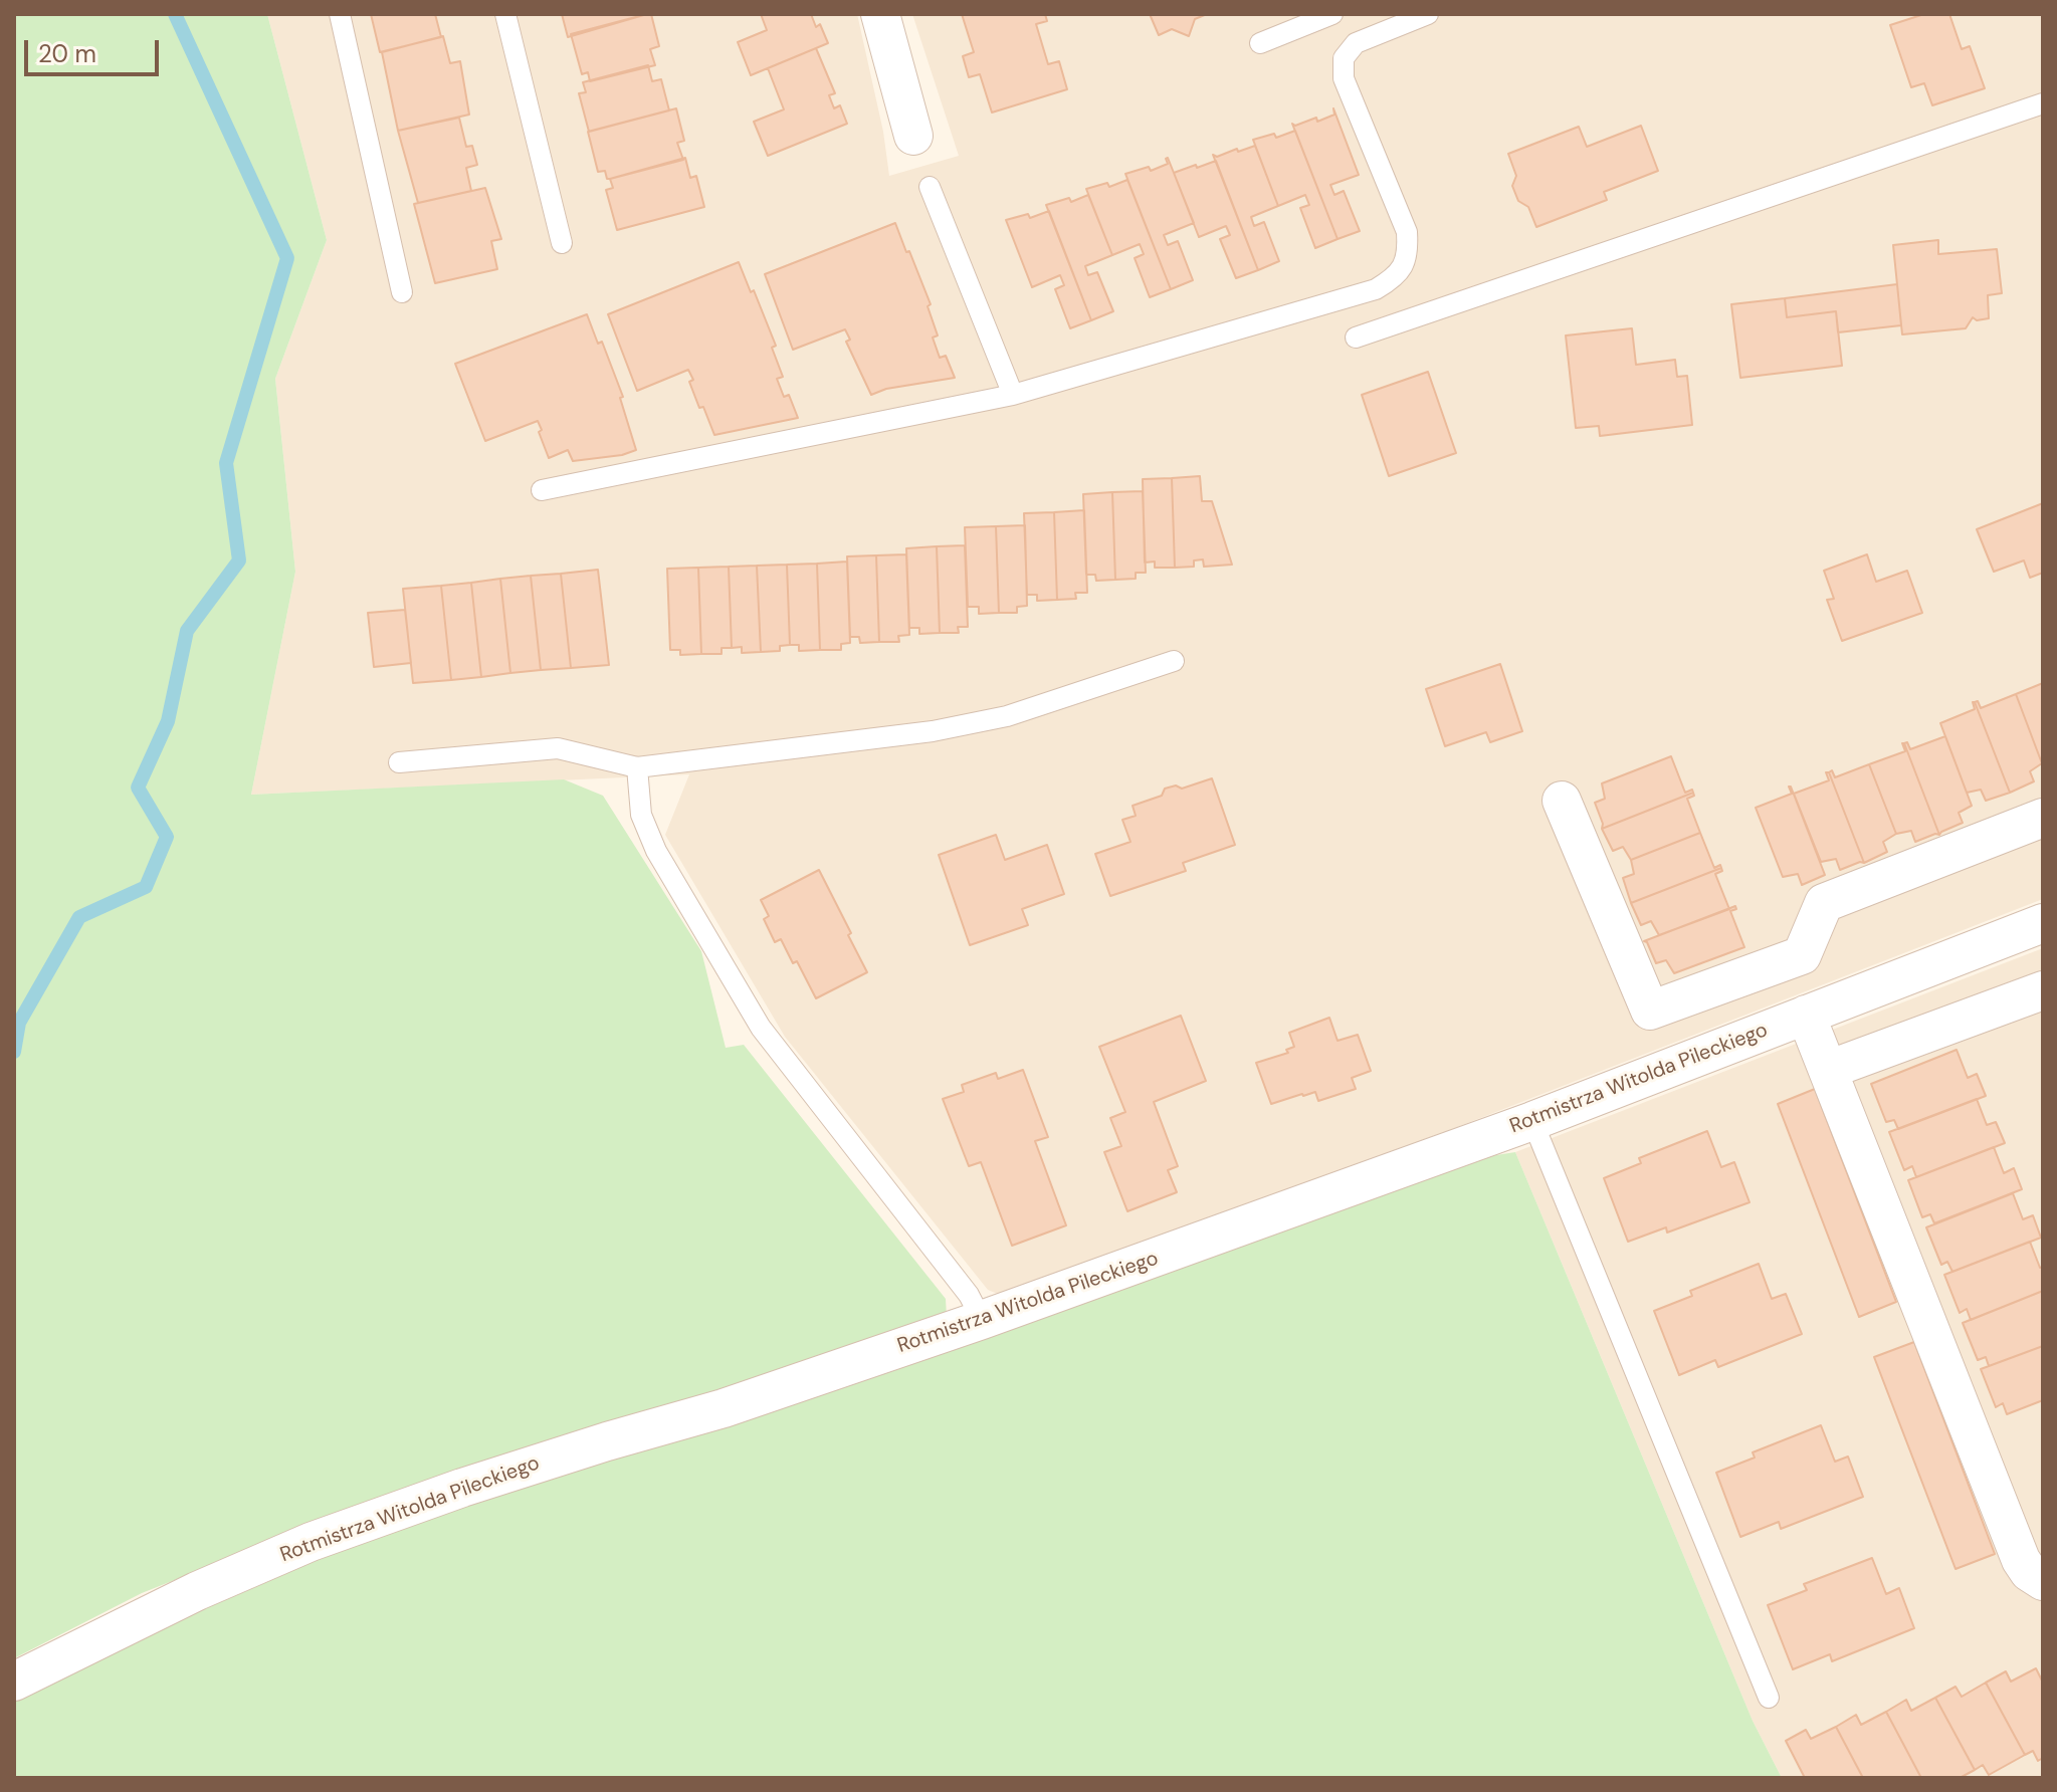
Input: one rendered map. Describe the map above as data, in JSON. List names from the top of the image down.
{
  "streets": {
    "street": ["Rotmistrza Witolda Pileckiego"]
  },
  "scale_bar": "20 m"
}
